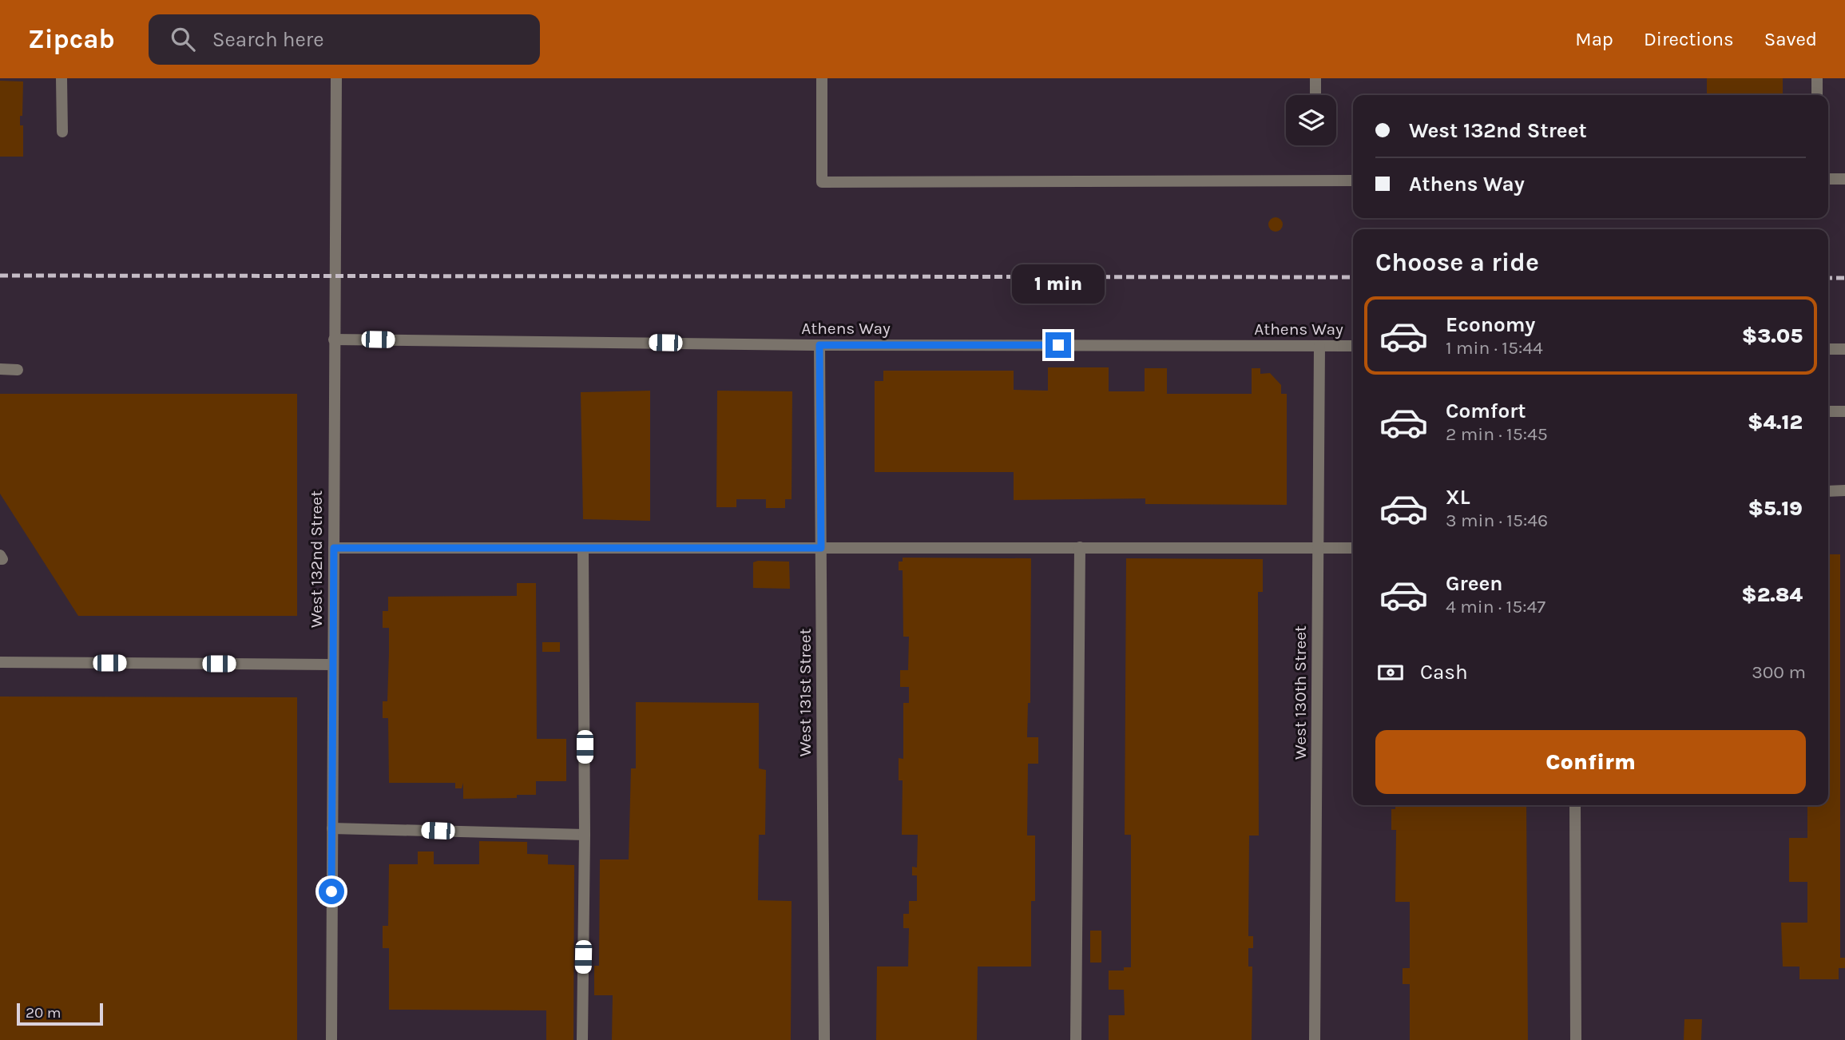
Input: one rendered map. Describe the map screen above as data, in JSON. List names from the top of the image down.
{
  "streets": {
    "street": [
      "Athens Way",
      "West 132nd Street",
      "West 131st Street",
      "West 130th Street"
    ]
  },
  "crossings": [
    ["Athens Way", "West 132nd Street"],
    ["Athens Way", "West 131st Street"],
    ["Athens Way", "West 130th Street"]
  ],
  "scale_bar": "20 m",
  "page": {
    "header": "Zipcab",
    "search": "Search here",
    "nav": ["Map", "Directions", "Saved"],
    "banner": ["West 132nd Street", "Athens Way"],
    "heading": "Choose a ride",
    "bubble": "1 min",
    "list": [
      {
        "name": "Economy",
        "note": "1 min · 15:44",
        "value": "$3.05"
      },
      {
        "name": "Comfort",
        "note": "2 min · 15:45",
        "value": "$4.12"
      },
      {
        "name": "XL",
        "note": "3 min · 15:46",
        "value": "$5.19"
      },
      {
        "name": "Green",
        "note": "4 min · 15:47",
        "value": "$2.84"
      }
    ],
    "pay": ["Cash", "300 m"],
    "buttons": "Confirm",
    "scale": "20 m"
  }
}
